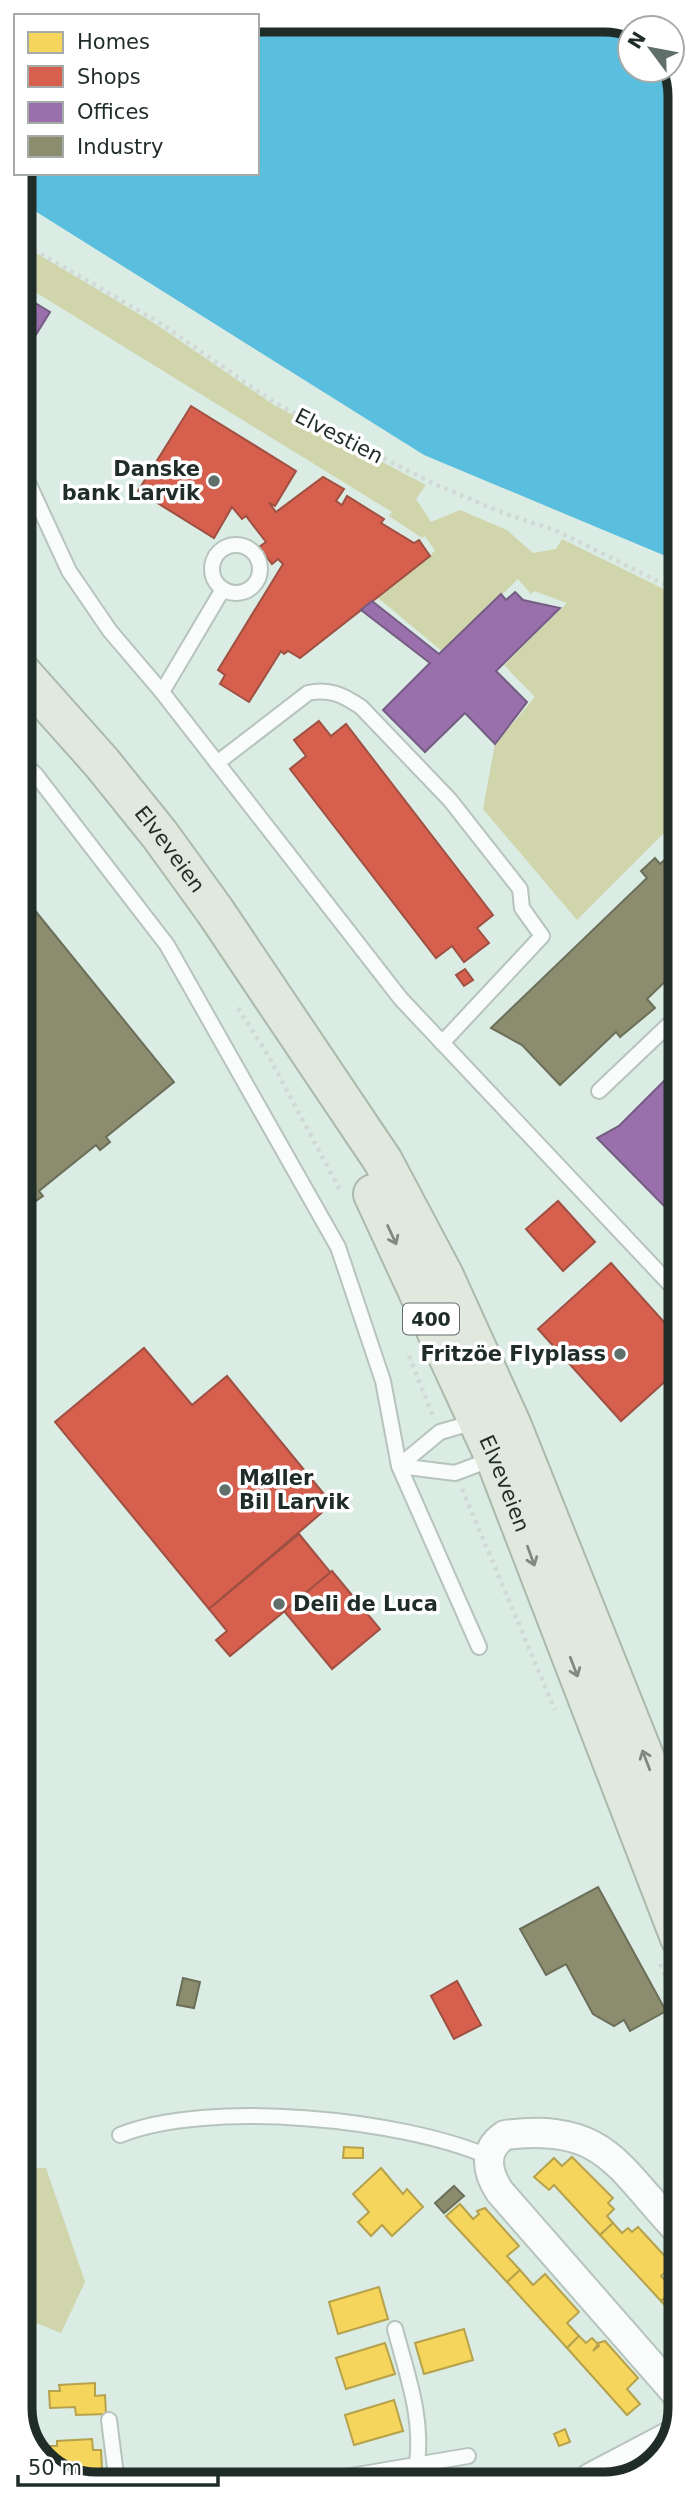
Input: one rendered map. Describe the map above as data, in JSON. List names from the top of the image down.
{
  "streets": {
    "highway": ["Elveveien", "400"],
    "path": ["Elvestien"]
  },
  "places": [
    "Danske bank Larvik",
    "Fritzöe Flyplass",
    "Møller Bil Larvik",
    "Deli de Luca"
  ],
  "legend": [
    "Homes",
    "Shops",
    "Offices",
    "Industry"
  ],
  "scale_bar": "50 m",
  "north": "top left"
}
